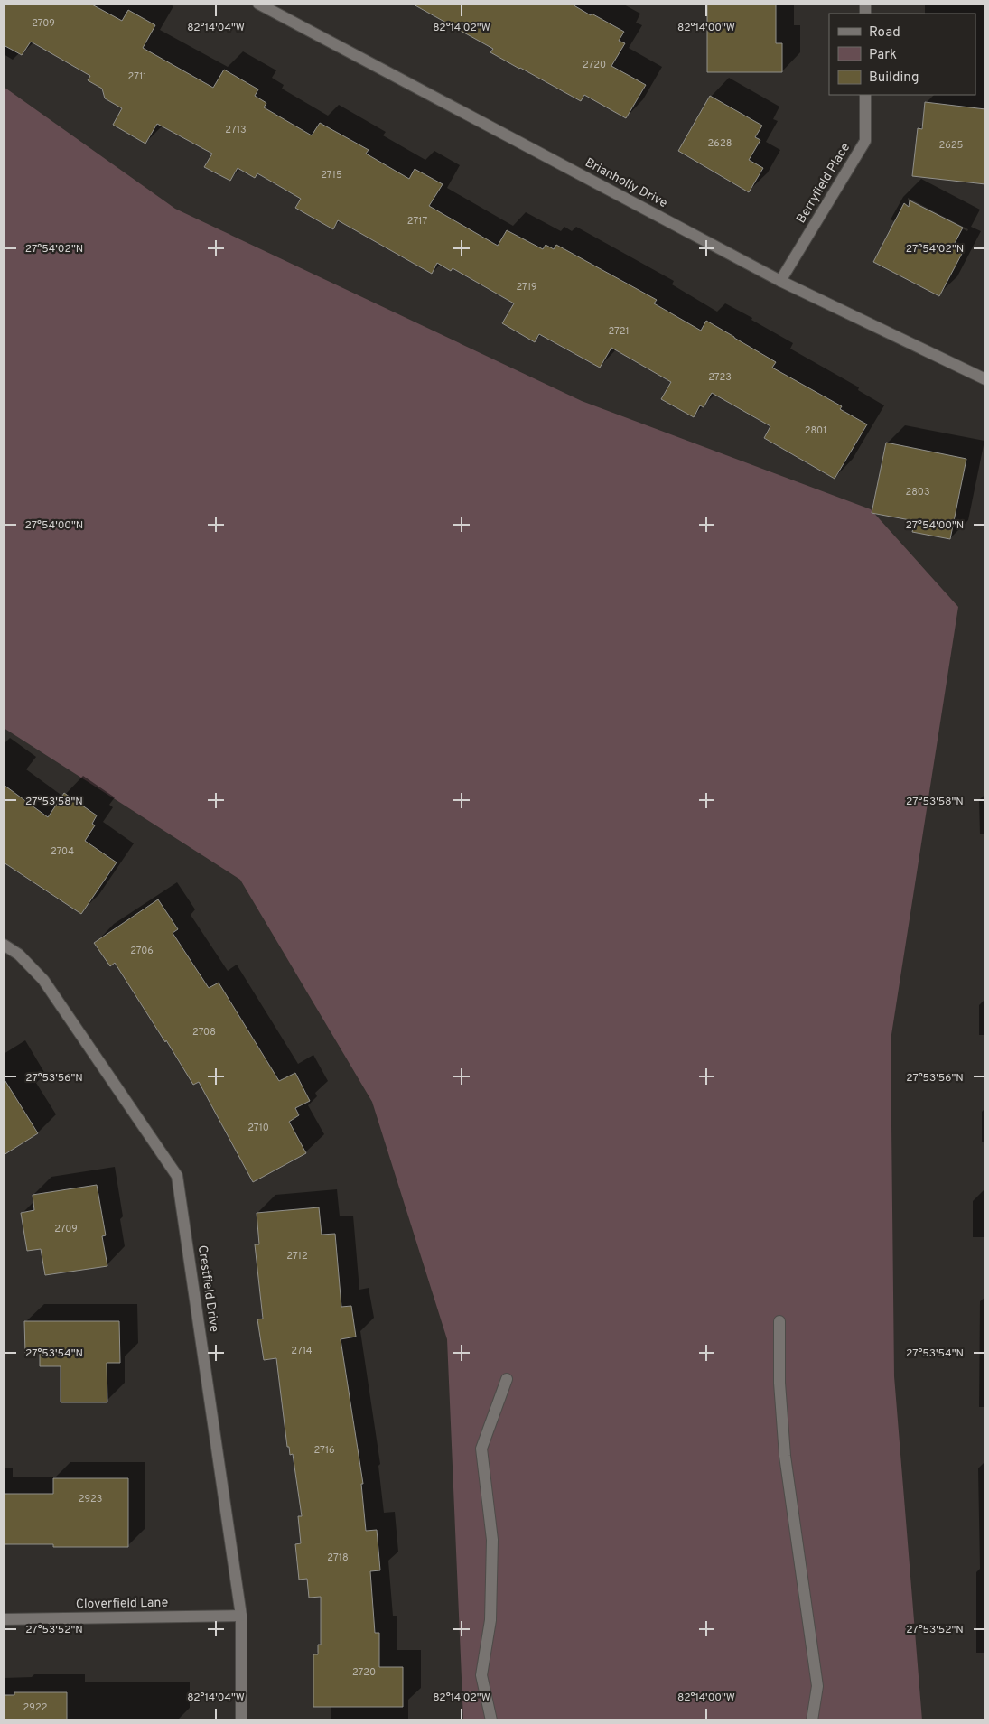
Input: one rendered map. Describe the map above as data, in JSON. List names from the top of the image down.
{
  "streets": {
    "street": [
      "Brianholly Drive",
      "Berryfield Place",
      "Crestfield Drive",
      "Cloverfield Lane"
    ]
  },
  "crossings": [
    ["Brianholly Drive", "Berryfield Place"],
    ["Crestfield Drive", "Cloverfield Lane"]
  ],
  "house_numbers": [
    "2709",
    "2720",
    "2711",
    "2713",
    "2628",
    "2625",
    "2715",
    "2717",
    "2719",
    "2721",
    "2723",
    "2801",
    "2803",
    "2704",
    "2706",
    "2708",
    "2710",
    "2709",
    "2712",
    "2714",
    "2716",
    "2923",
    "2718",
    "2720",
    "2922"
  ],
  "legend": ["Road", "Park", "Building"],
  "coordinates": [
    "82°14'04\"W",
    "82°14'02\"W",
    "82°14'00\"W",
    "27°54'02\"N",
    "27°54'00\"N",
    "27°53'58\"N",
    "27°53'56\"N",
    "27°53'54\"N",
    "27°53'52\"N"
  ]
}
